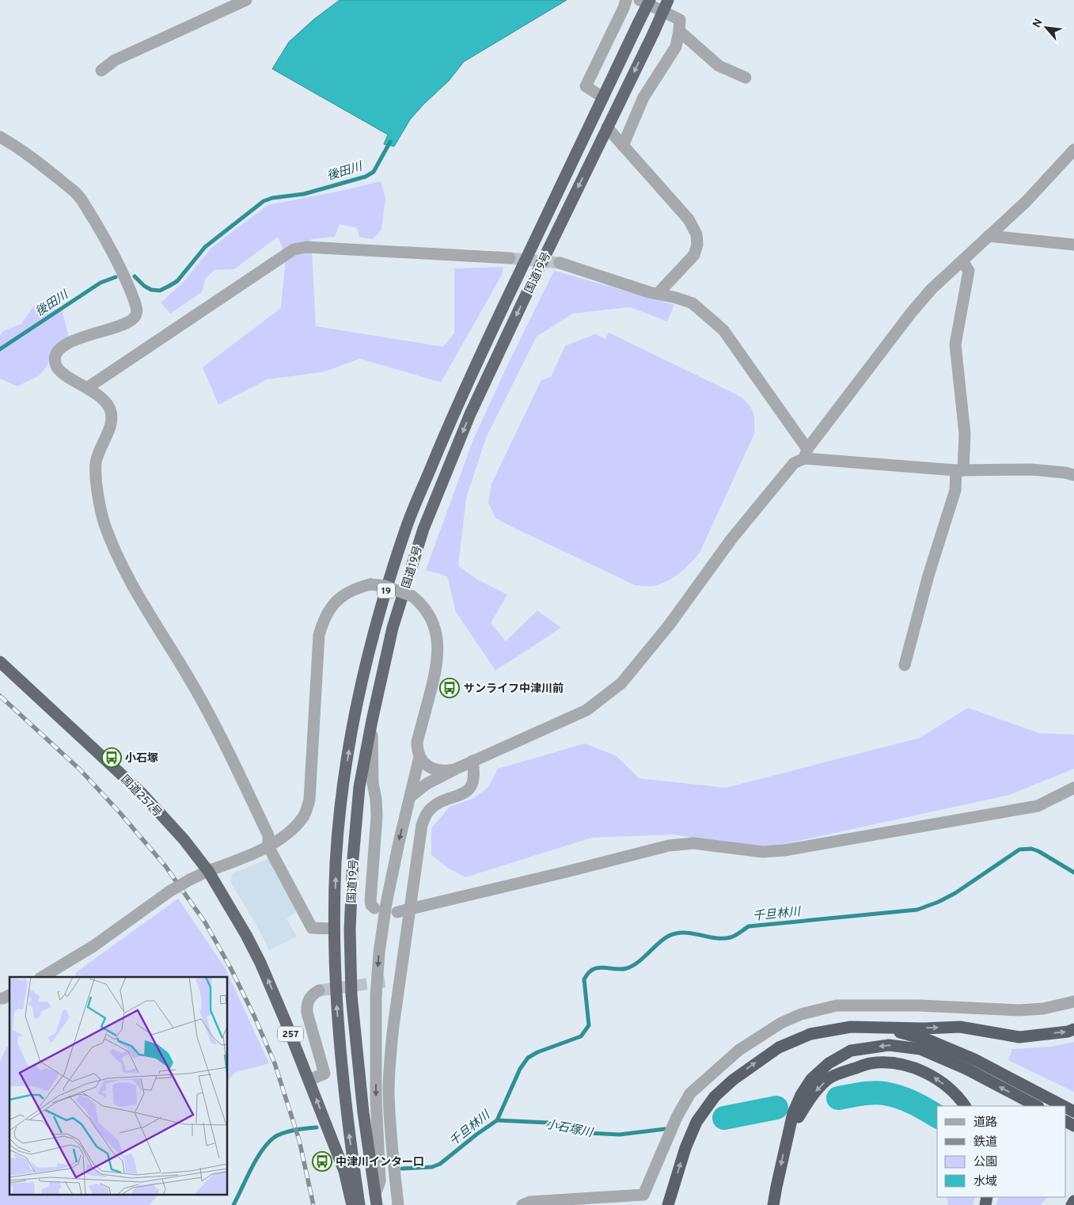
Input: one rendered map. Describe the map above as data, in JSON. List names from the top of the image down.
{
  "streets": {
    "highway": [
      "国道19号",
      "19",
      "国道257号",
      "257"
    ]
  },
  "crossings": [
    ["国道257号", "257"]
  ],
  "water": ["後田川", "千旦林川", "小石塚川"],
  "places": {
    "bus stop": ["サンライフ中津川前", "小石塚", "中津川インター口"]
  },
  "legend": [
    "道路",
    "鉄道",
    "公園",
    "水域"
  ],
  "north": "top left"
}
